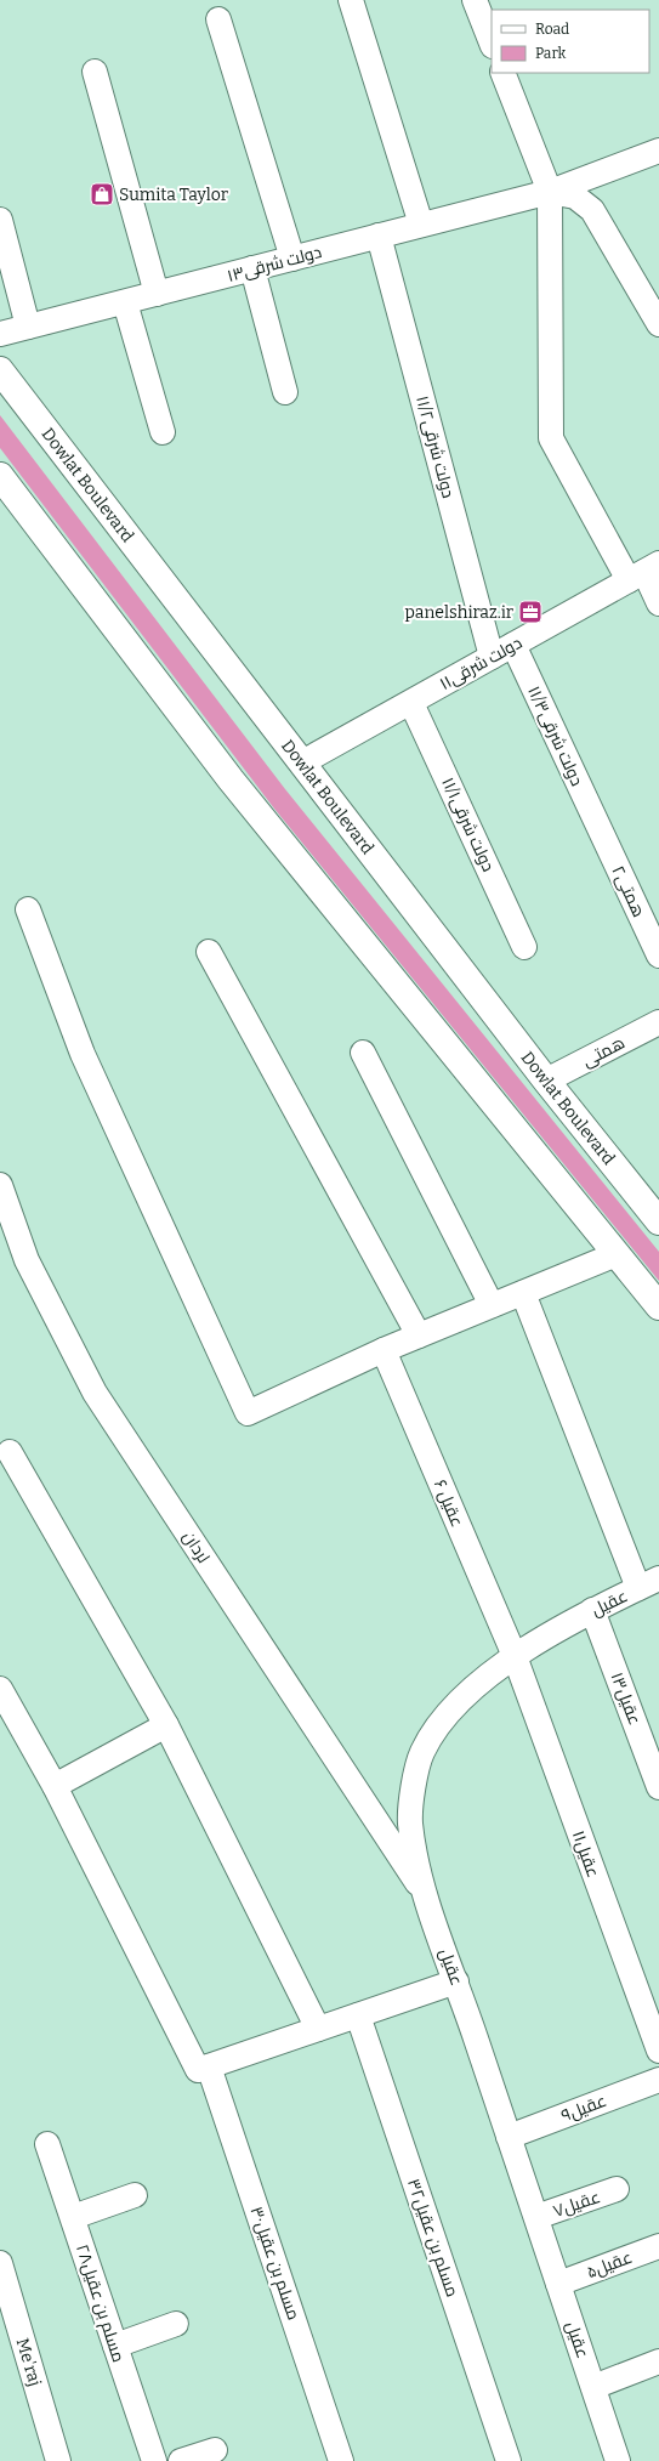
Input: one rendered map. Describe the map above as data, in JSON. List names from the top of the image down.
{
  "streets": {
    "main road": ["Dowlat Boulevard"],
    "street": [
      "۱۳دولت شرقی",
      "۱۱/۲دولت شرقی",
      "۱۱دولت شرقی",
      "۱۱/۳دولت شرقی",
      "۱۱/۱دولت شرقی",
      "۲همتی",
      "همتی",
      "عقیل ۶",
      "لردان",
      "عقیل",
      "عقیل۱۳",
      "عقیل۱۱",
      "عقیل۹",
      "عقیل۷",
      "مسلم بن عقیل۳۲",
      "مسلم بن عقیل۳۰",
      "عقیل۵",
      "مسلم بن عقیل۲۸",
      "Me'raj"
    ]
  },
  "crossings": [
    ["۱۳دولت شرقی", "۱۱/۲دولت شرقی"],
    ["۱۱/۲دولت شرقی", "۱۱دولت شرقی"],
    ["Dowlat Boulevard", "۱۱دولت شرقی"],
    ["Dowlat Boulevard", "همتی"],
    ["۱۱دولت شرقی", "۱۱/۳دولت شرقی"],
    ["۱۱دولت شرقی", "۱۱/۱دولت شرقی"],
    ["۱۱/۳دولت شرقی", "۲همتی"],
    ["عقیل ۶", "عقیل"],
    ["عقیل ۶", "عقیل۱۱"],
    ["لردان", "عقیل"],
    ["عقیل", "عقیل۱۳"],
    ["عقیل", "عقیل۱۱"],
    ["عقیل", "عقیل۹"],
    ["عقیل", "عقیل۷"],
    ["عقیل", "عقیل۵"]
  ],
  "places": {
    "shop": ["Sumita Taylor"],
    "office": ["panelshiraz.ir"]
  },
  "legend": ["Road", "Park"]
}
